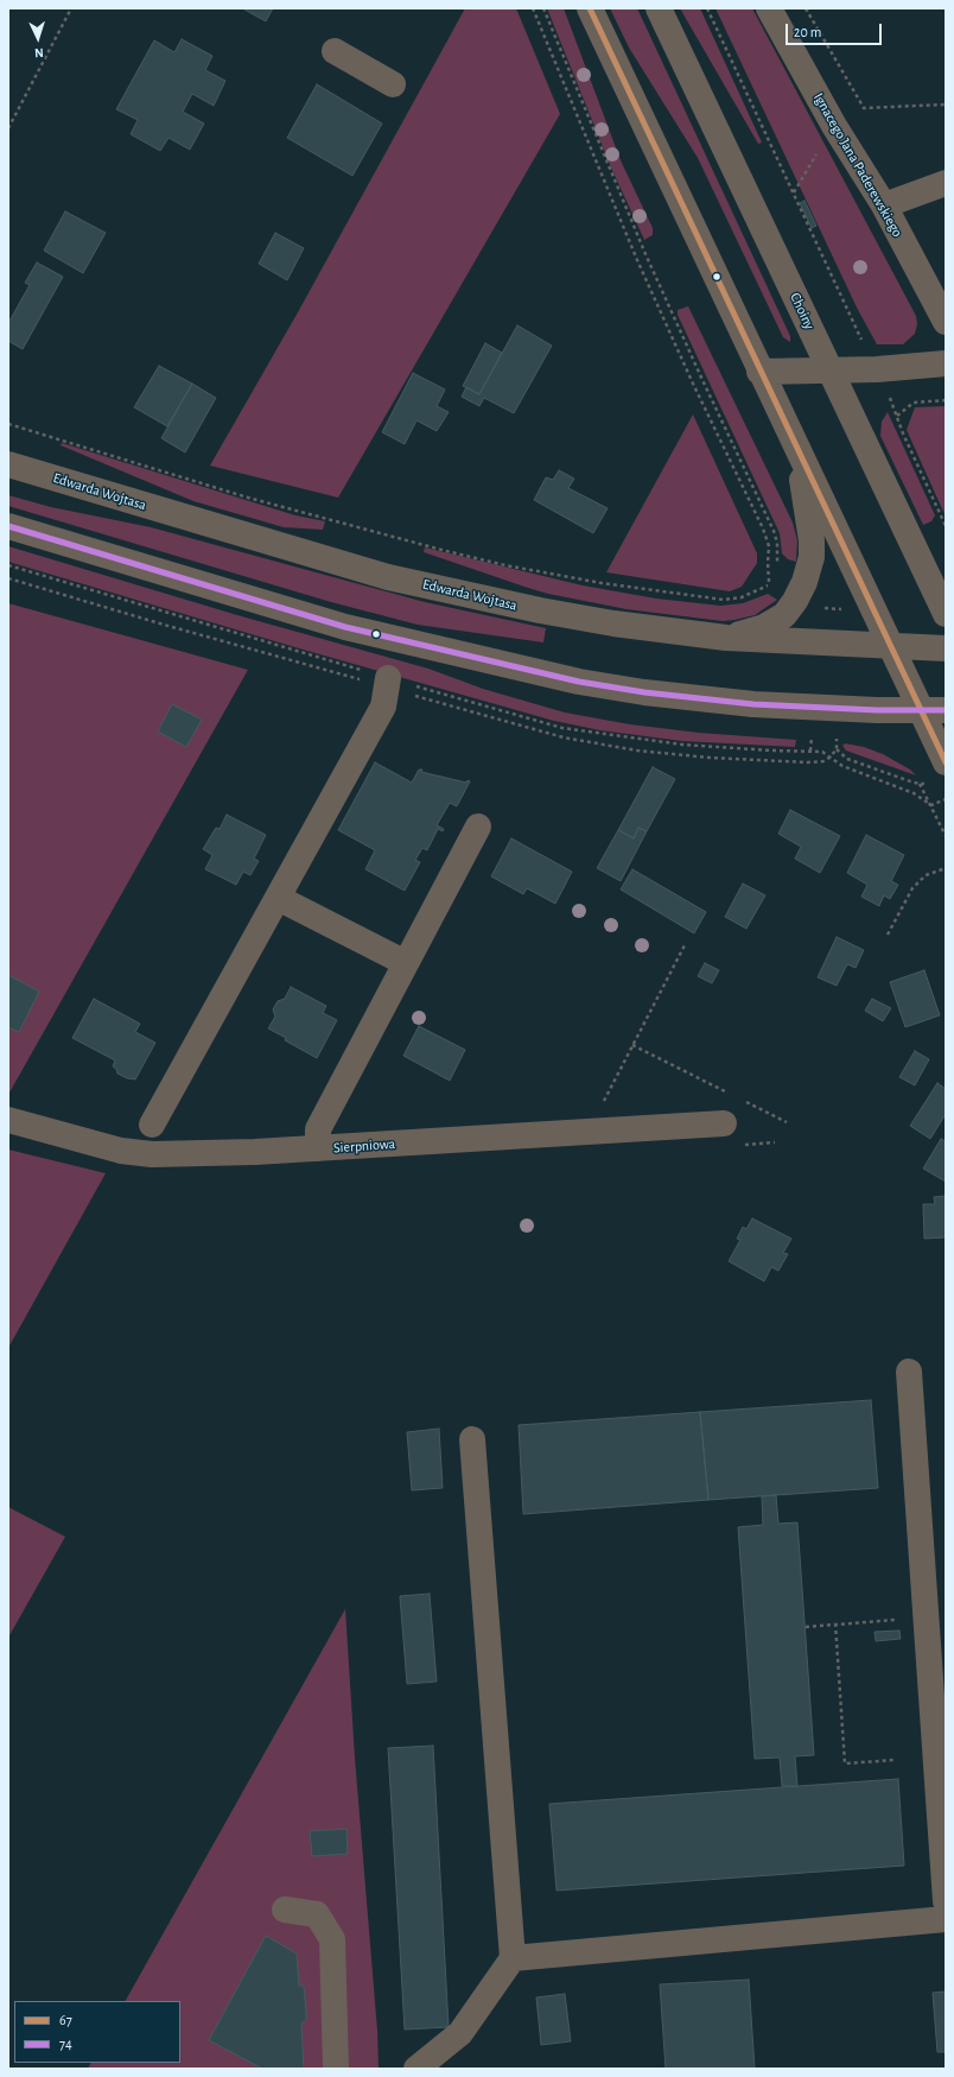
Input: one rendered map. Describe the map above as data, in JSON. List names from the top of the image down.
{
  "streets": {
    "street": [
      "Ignacego Jana Paderewskiego",
      "Choiny",
      "Edwarda Wojtasa",
      "Sierpniowa"
    ]
  },
  "lines": ["transit line 67", "transit line 74"],
  "legend": ["67", "74"],
  "scale_bar": "20 m",
  "north": "bottom"
}
